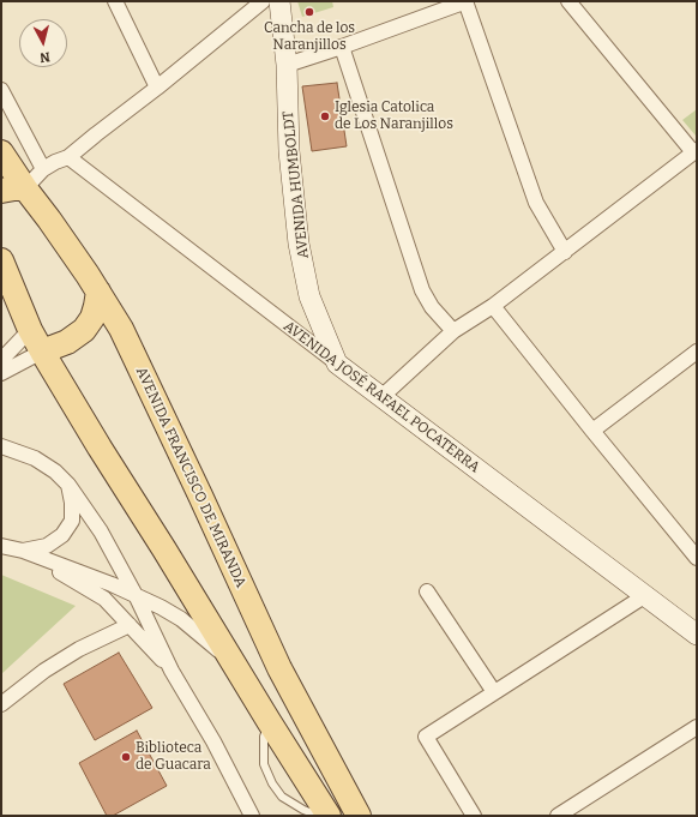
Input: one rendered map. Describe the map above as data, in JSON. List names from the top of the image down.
{
  "streets": {
    "main road": ["AVENIDA FRANCISCO DE MIRANDA"],
    "street": ["AVENIDA HUMBOLDT", "AVENIDA JOSÉ RAFAEL POCATERRA"]
  },
  "crossings": [
    ["AVENIDA HUMBOLDT", "AVENIDA JOSÉ RAFAEL POCATERRA"]
  ],
  "places": ["Cancha de los Naranjillos", "Iglesia Catolica de Los Naranjillos", "Biblioteca de Guacara"],
  "north": "bottom"
}
